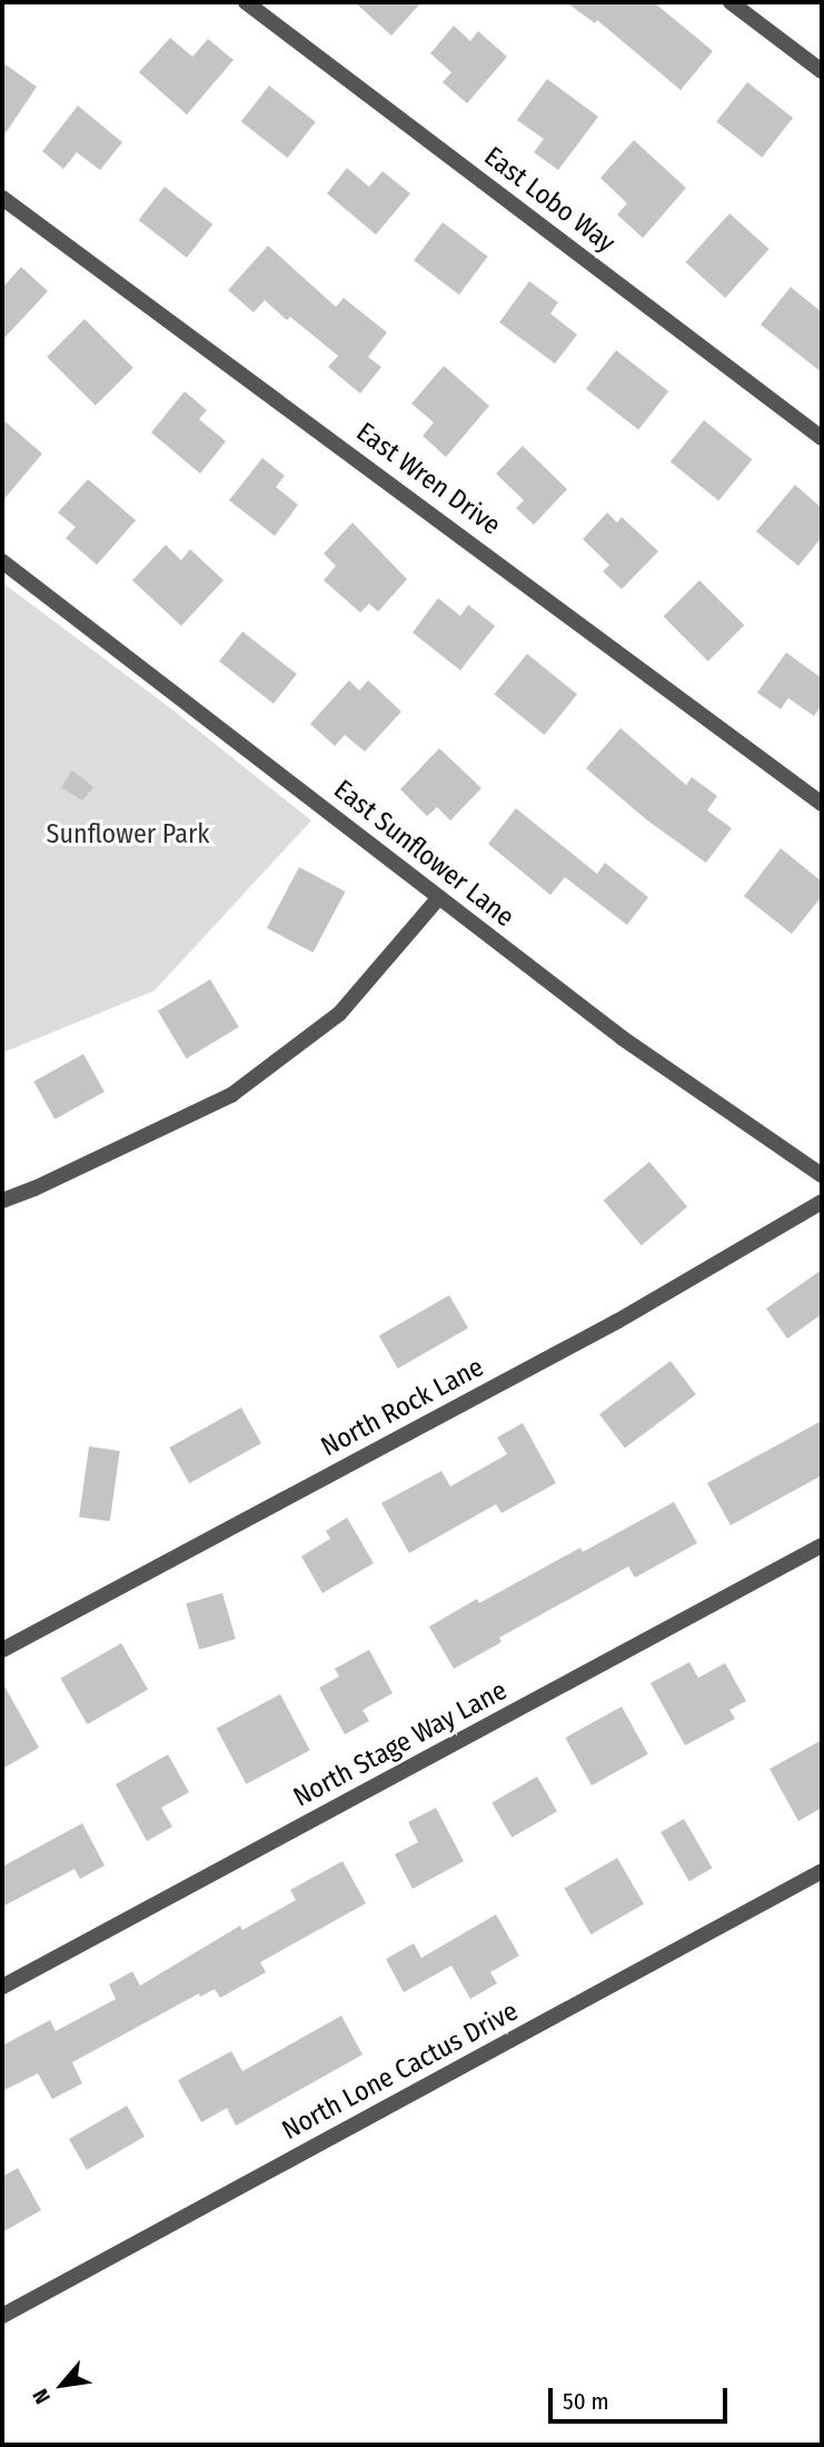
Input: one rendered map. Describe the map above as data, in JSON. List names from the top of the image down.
{
  "streets": {
    "street": [
      "East Lobo Way",
      "East Wren Drive",
      "East Sunflower Lane",
      "North Rock Lane",
      "North Stage Way Lane",
      "North Lone Cactus Drive"
    ]
  },
  "parks": ["Sunflower Park"],
  "scale_bar": "50 m",
  "north": "bottom left"
}
